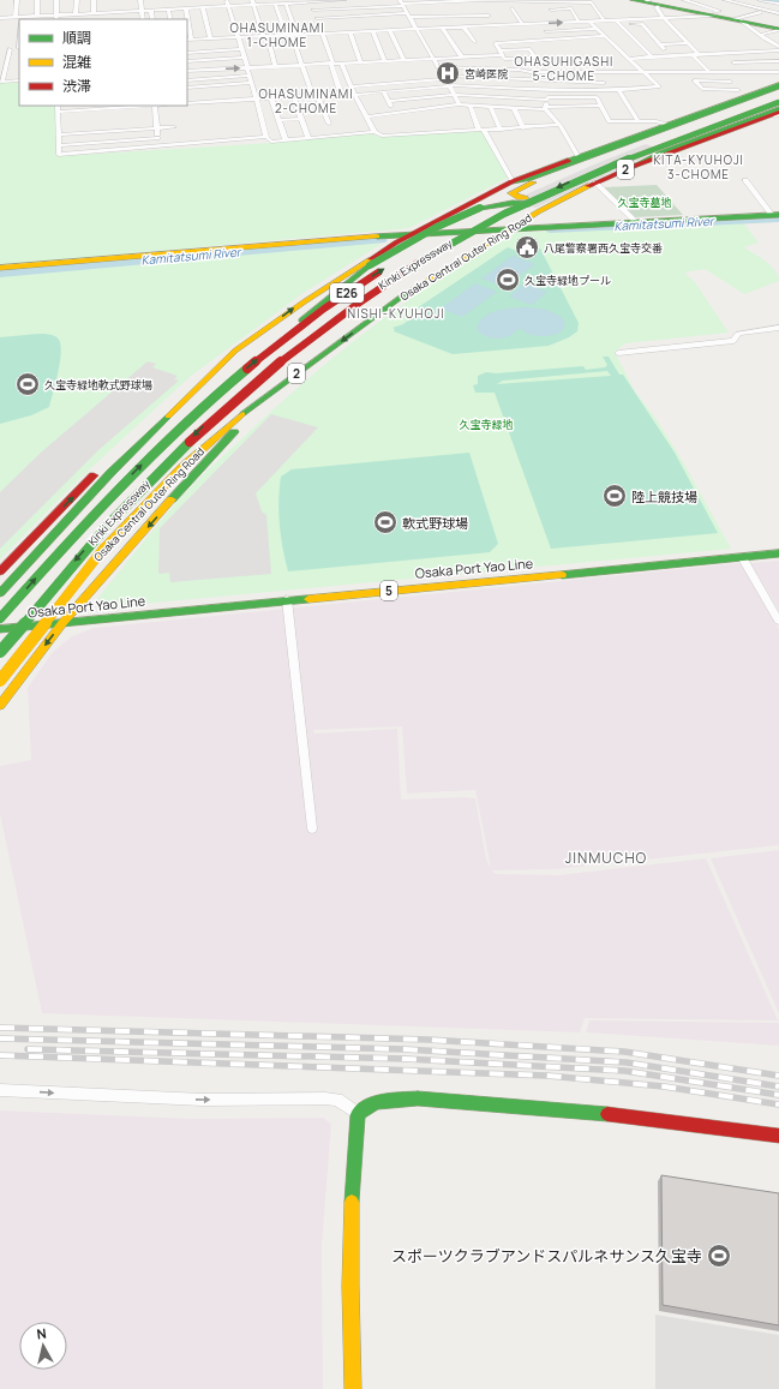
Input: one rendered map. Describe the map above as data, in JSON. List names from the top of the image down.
{
  "streets": {
    "main road": [
      "2",
      "Osaka Central Outer Ring Road",
      "Kinki Expressway",
      "E26",
      "Osaka Port Yao Line",
      "5"
    ]
  },
  "crossings": [
    ["2", "Osaka Central Outer Ring Road"],
    ["2", "Osaka Port Yao Line"]
  ],
  "districts": [
    "OHASUMINAMI 1-CHOME",
    "OHASUHIGASHI 5-CHOME",
    "OHASUMINAMI 2-CHOME",
    "KITA-KYUHOJI 3-CHOME",
    "NISHI-KYUHOJI",
    "JINMUCHO"
  ],
  "water": ["Kamitatsumi River"],
  "parks": ["久宝寺墓地", "久宝寺緑地"],
  "places": {
    "hospital": ["宮崎医院"],
    "public building": ["八尾警察署西久宝寺交番"],
    "sports": [
      "久宝寺緑地プール",
      "久宝寺緑地軟式野球場",
      "陸上競技場",
      "軟式野球場",
      "スポーツクラブアンドスパルネサンス久宝寺"
    ]
  },
  "legend": ["順調", "混雑", "渋滞"],
  "north": "top"
}
